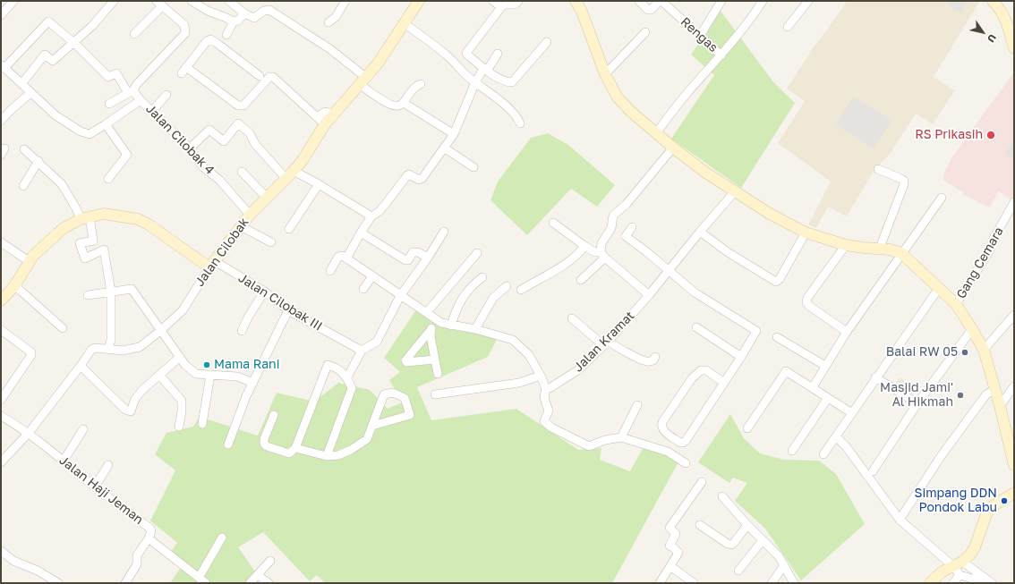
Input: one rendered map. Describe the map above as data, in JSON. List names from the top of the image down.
{
  "streets": {
    "main road": ["Jalan Cilobak"],
    "street": [
      "Rengas",
      "Jalan Cilobak 4",
      "Gang Cemara",
      "Jalan Cilobak III",
      "Jalan Kramat",
      "Jalan Haji Jeman"
    ]
  },
  "crossings": [
    ["Jalan Cilobak 4", "Jalan Cilobak"],
    ["Jalan Cilobak", "Jalan Cilobak III"],
    ["Jalan Cilobak", "Jalan Haji Jeman"]
  ],
  "places": [
    "RS Prikasih",
    "Balai RW 05",
    "Mama Rani",
    "Masjid Jami' Al Hikmah",
    "Simpang DDN Pondok Labu"
  ],
  "north": "bottom right"
}
